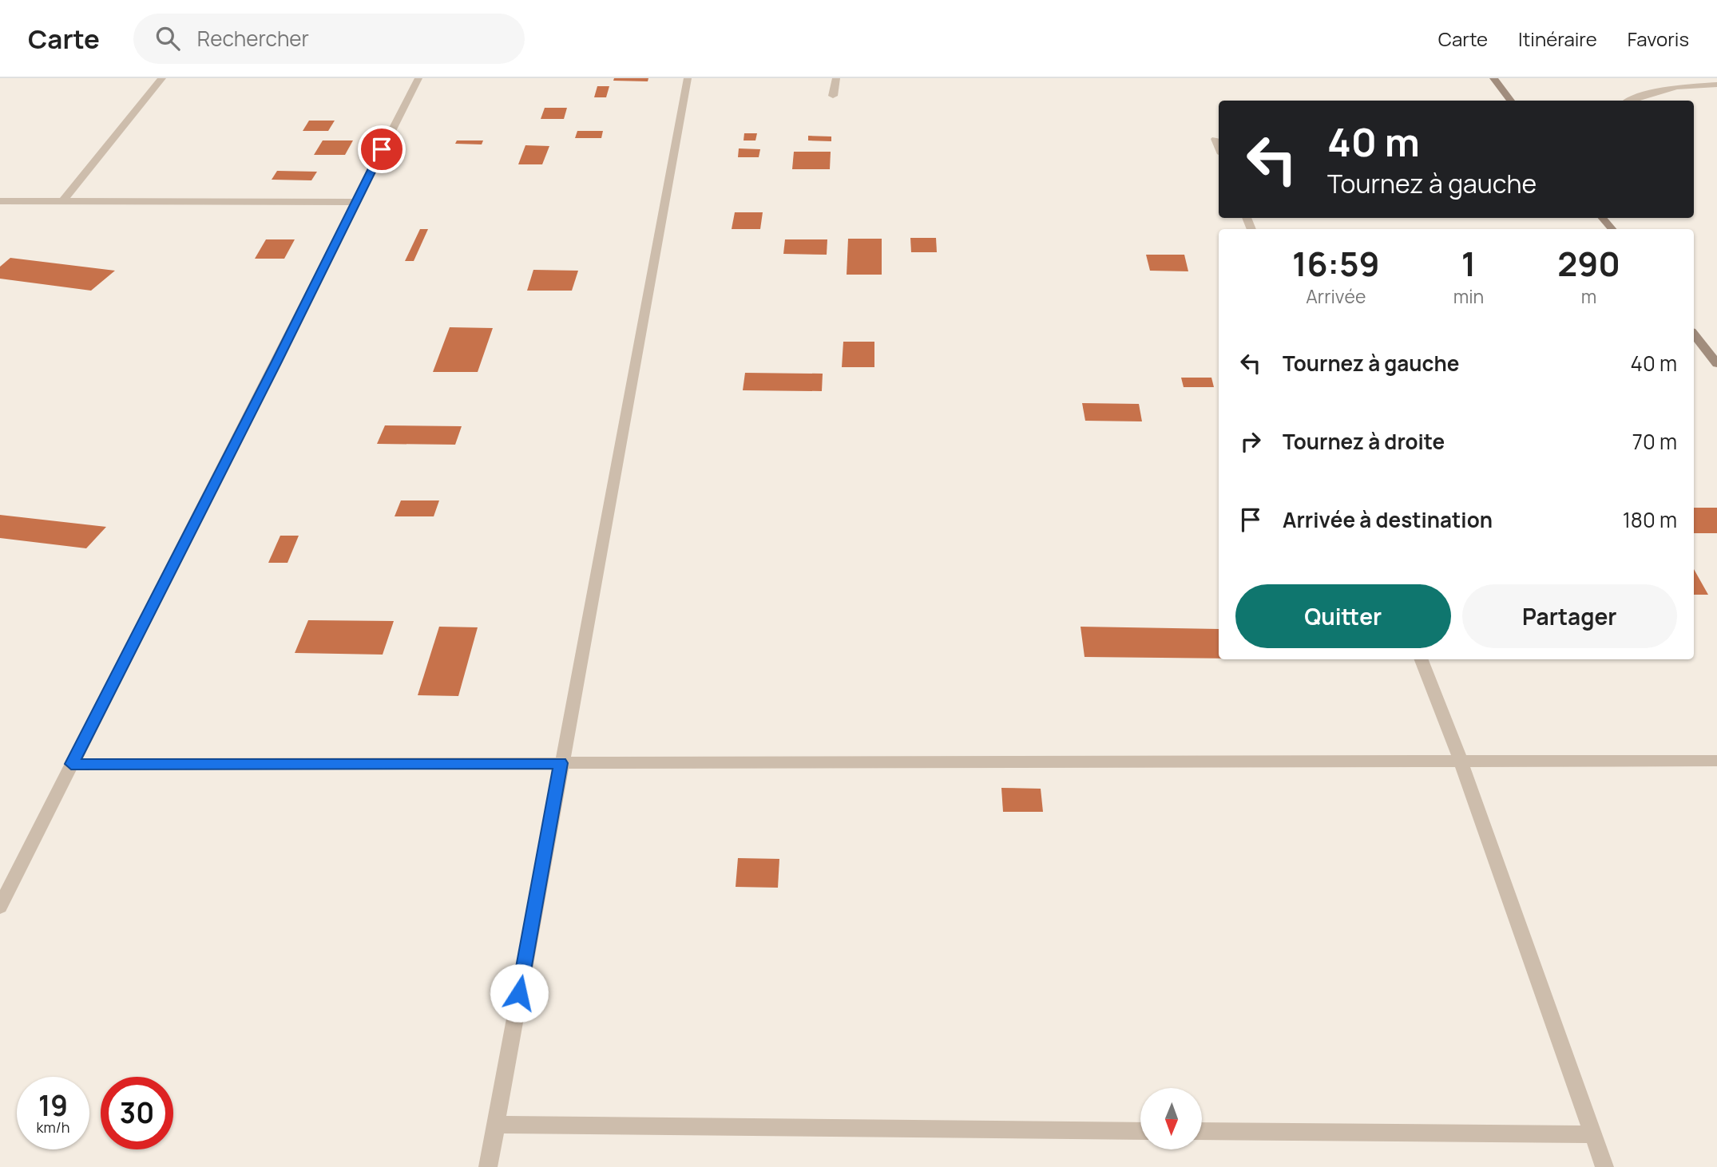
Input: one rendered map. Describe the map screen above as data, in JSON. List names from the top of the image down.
{
  "north": "bottom",
  "page": {
    "header": "Carte",
    "search": "Rechercher",
    "nav": ["Carte", "Itinéraire", "Favoris"],
    "turn": ["40 m", "Tournez à gauche"],
    "eta": [
      "16:59",
      "Arrivée",
      "1",
      "min",
      "290",
      "m"
    ],
    "list": [
      {
        "name": "Tournez à gauche",
        "value": "40 m"
      },
      {
        "name": "Tournez à droite",
        "value": "70 m"
      },
      {
        "name": "Arrivée à destination",
        "value": "180 m"
      }
    ],
    "buttons": ["Quitter", "Partager"],
    "speed": "19 km/h",
    "limit": "30"
  }
}
